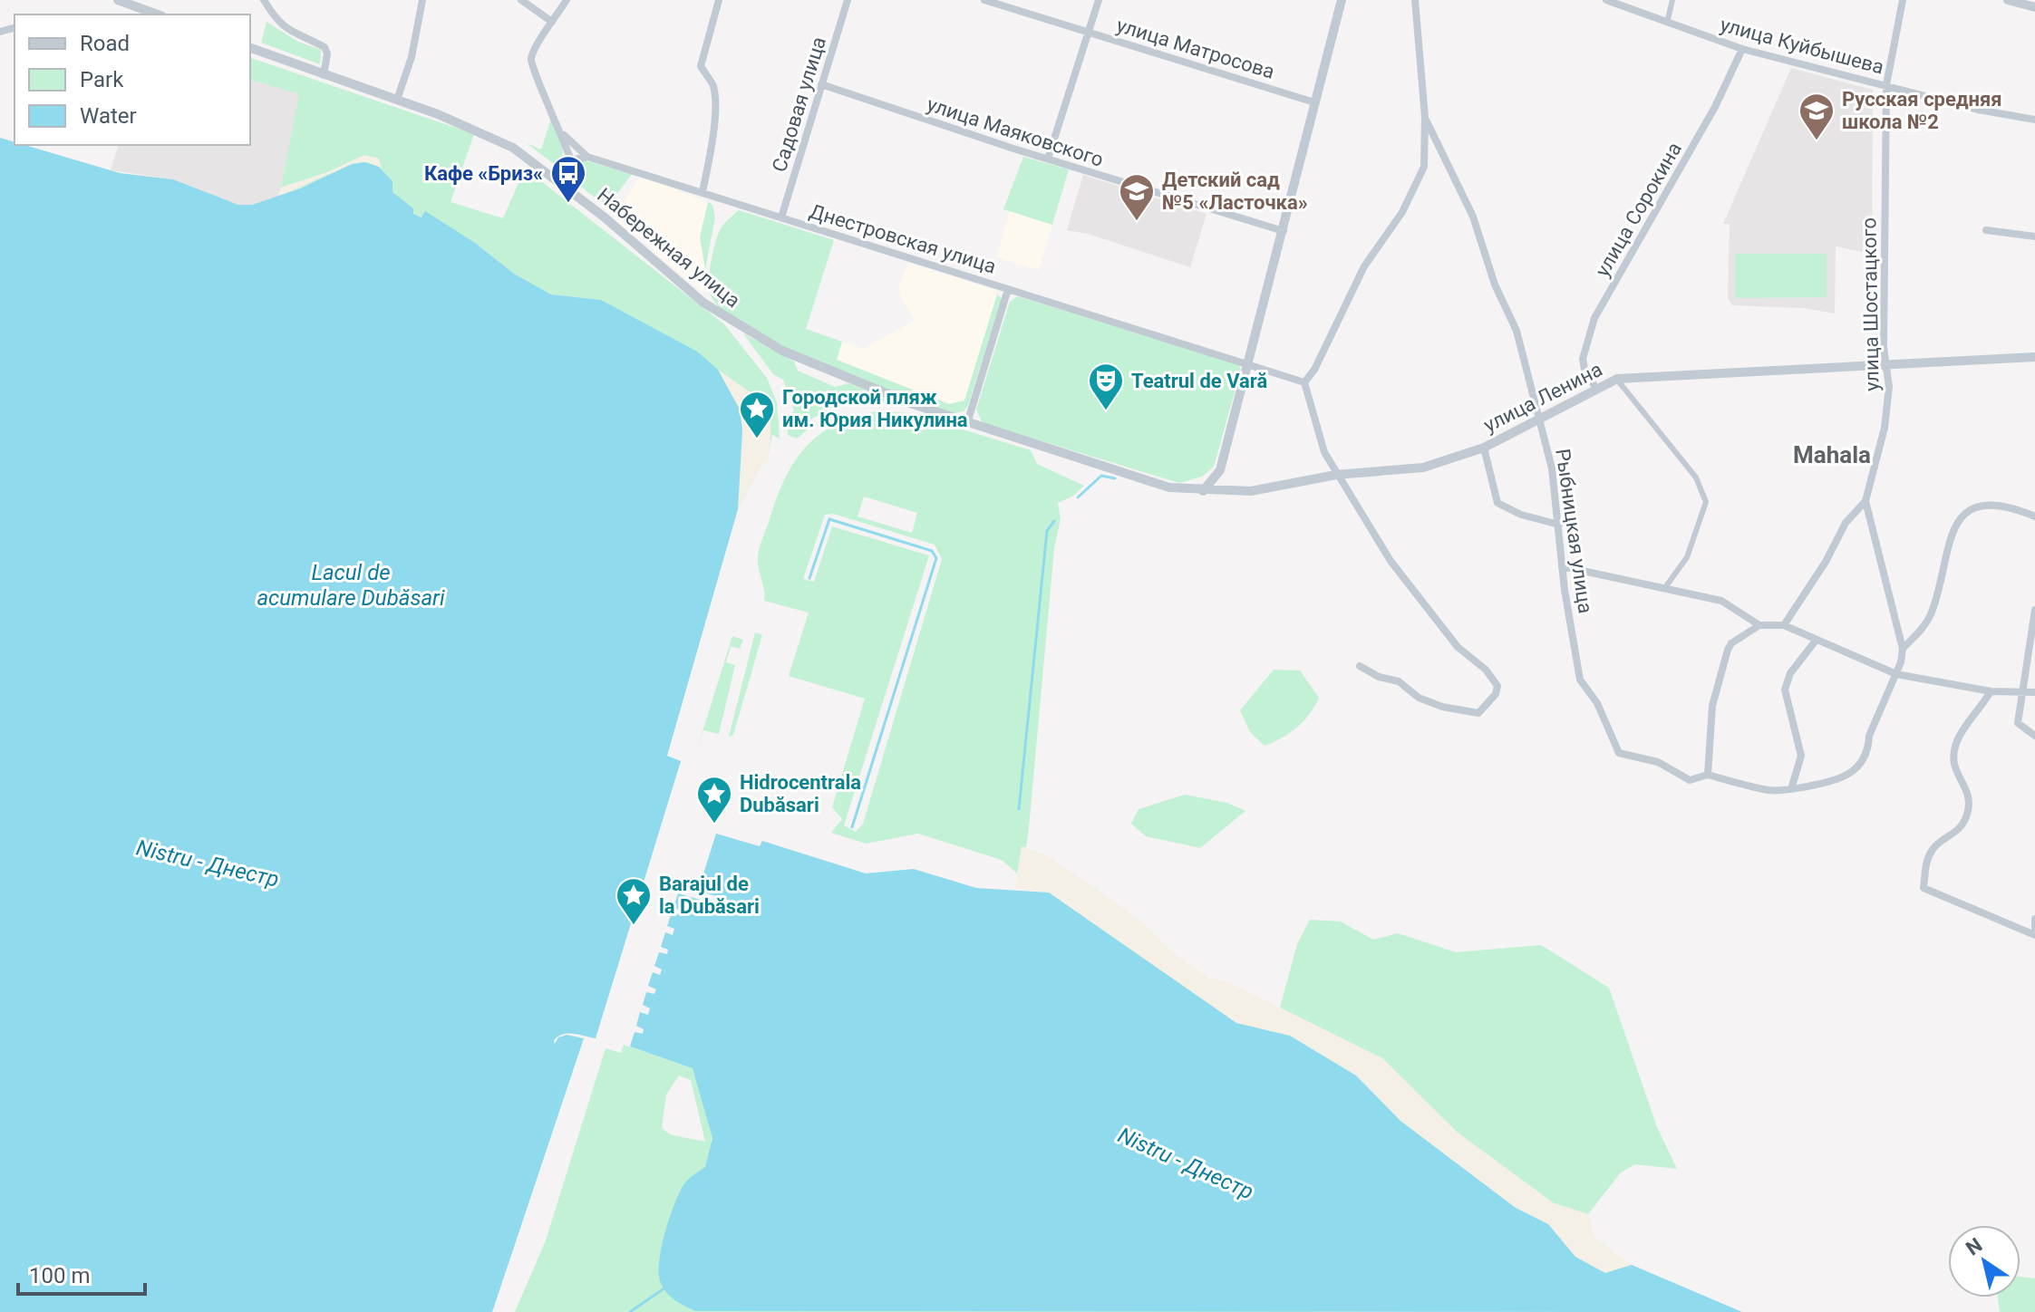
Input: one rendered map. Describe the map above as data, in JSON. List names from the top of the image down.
{
  "streets": {
    "street": [
      "улица Куйбышева",
      "улица Матросова",
      "Садовая улица",
      "улица Маяковского",
      "улица Сорокина",
      "Днестровская улица",
      "Набережная улица",
      "улица Шостацкого",
      "улица Ленина",
      "Рыбницкая улица"
    ]
  },
  "crossings": [
    ["улица Куйбышева", "улица Сорокина"],
    ["улица Куйбышева", "улица Шостацкого"],
    ["Садовая улица", "улица Маяковского"],
    ["Садовая улица", "Днестровская улица"],
    ["улица Сорокина", "улица Ленина"],
    ["Набережная улица", "улица Ленина"],
    ["улица Шостацкого", "улица Ленина"],
    ["улица Ленина", "Рыбницкая улица"]
  ],
  "districts": ["Mahala"],
  "water": ["Lacul de acumulare Dubăsari", "Nistru - Днестр"],
  "places": {
    "school or university": ["Русская средняя школа №2", "Детский сад №5 «Ласточка»"],
    "bus stop": ["Кафе «Бриз«"],
    "theatre": ["Teatrul de Vară"],
    "place": ["Городской пляж им. Юрия Никулина", "Hidrocentrala Dubăsari", "Barajul de la Dubăsari"]
  },
  "legend": ["Road", "Park", "Water"],
  "scale_bar": "100 m",
  "north": "top left"
}
